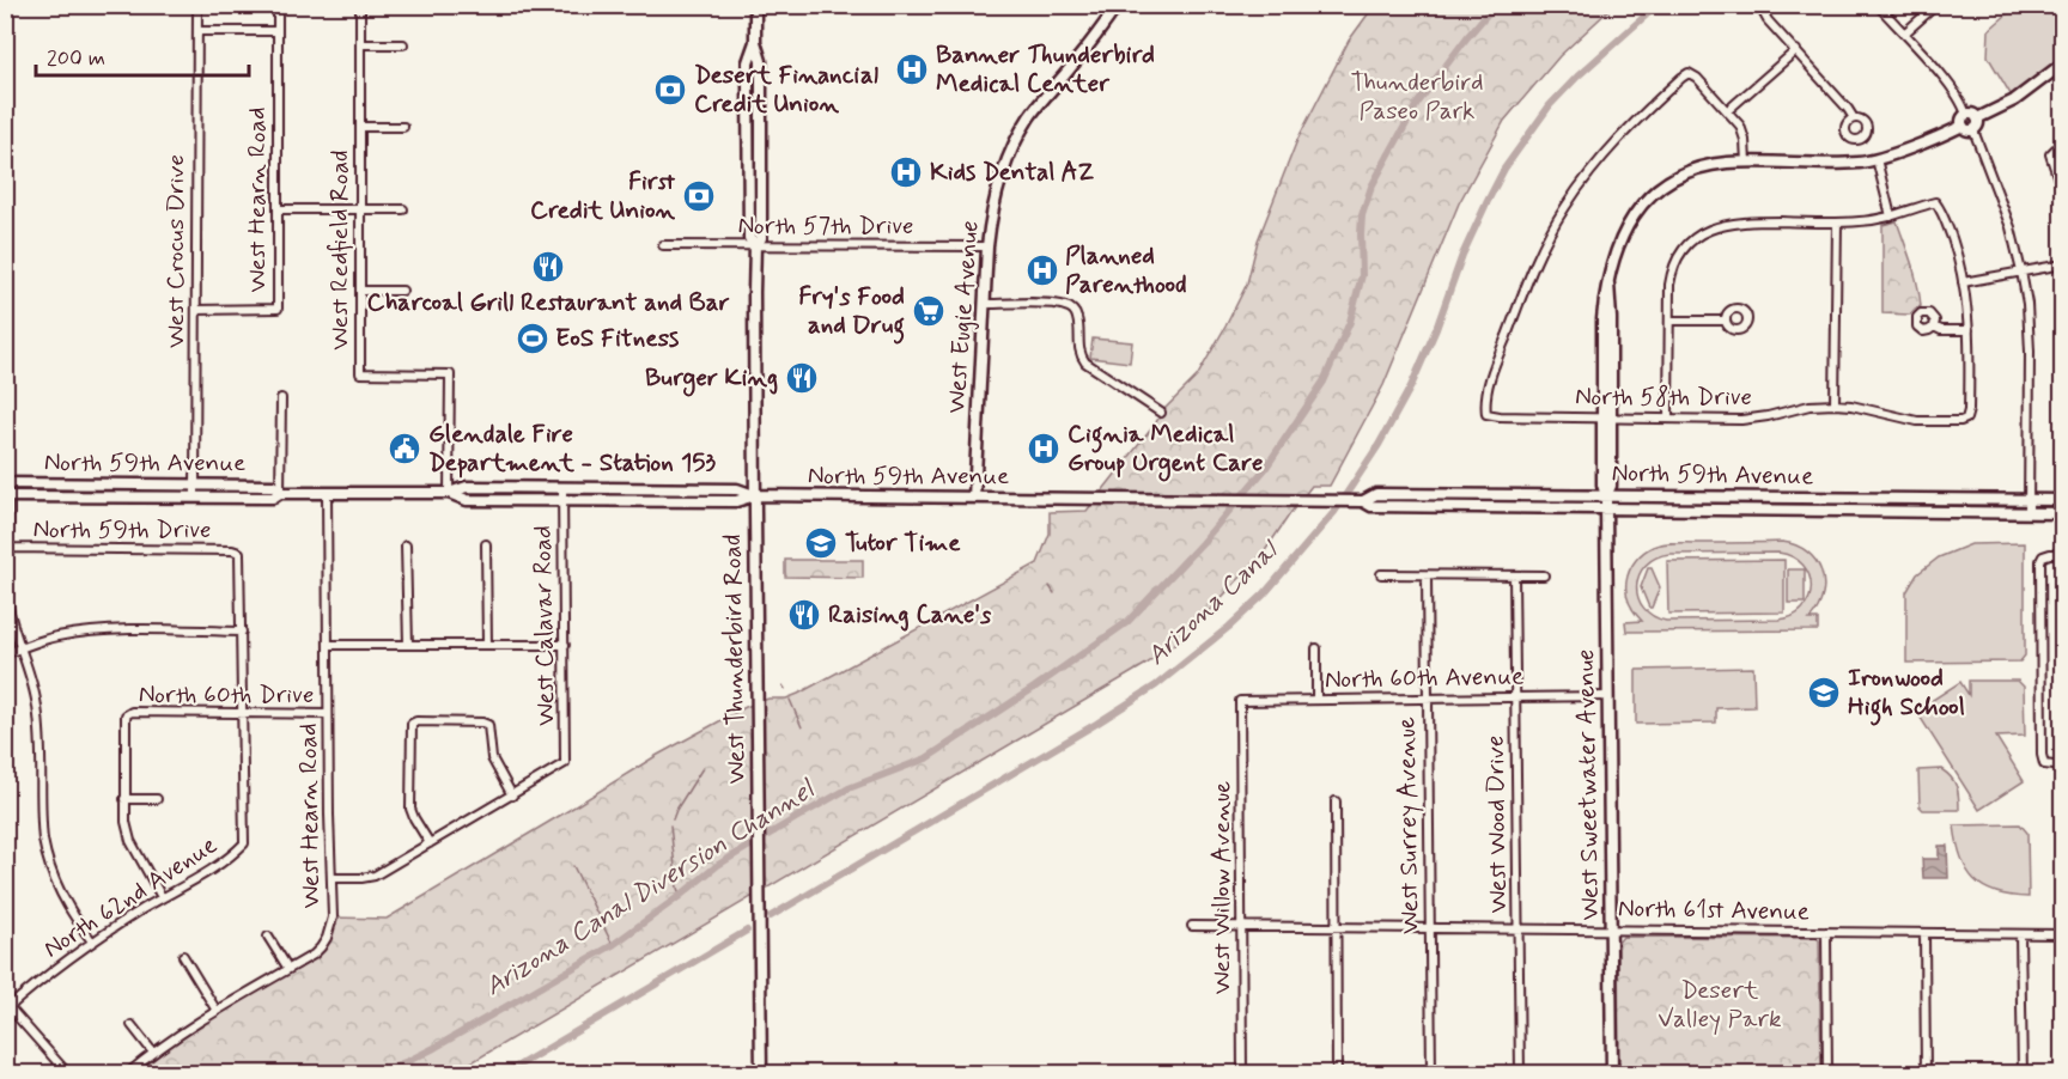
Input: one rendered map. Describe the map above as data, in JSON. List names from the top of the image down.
{
  "streets": {
    "main road": [
      "West Eugie Avenue",
      "North 59th Avenue",
      "West Thunderbird Road",
      "West Sweetwater Avenue"
    ],
    "street": [
      "West Hearn Road",
      "North 57th Drive",
      "West Redfield Road",
      "West Crocus Drive",
      "North 58th Drive",
      "North 59th Drive",
      "West Calavar Road",
      "North 60th Avenue",
      "North 60th Drive",
      "West Wood Drive",
      "West Surrey Avenue",
      "West Willow Avenue",
      "North 62nd Avenue",
      "North 61st Avenue"
    ]
  },
  "crossings": [
    ["West Hearn Road", "West Crocus Drive"],
    ["West Hearn Road", "North 59th Avenue"],
    ["West Hearn Road", "North 60th Drive"],
    ["North 57th Drive", "West Eugie Avenue"],
    ["North 57th Drive", "West Thunderbird Road"],
    ["West Redfield Road", "North 59th Avenue"],
    ["West Crocus Drive", "North 59th Avenue"],
    ["West Eugie Avenue", "North 59th Avenue"],
    ["North 58th Drive", "West Sweetwater Avenue"],
    ["North 59th Avenue", "West Calavar Road"],
    ["North 59th Avenue", "West Thunderbird Road"],
    ["North 59th Avenue", "West Sweetwater Avenue"],
    ["North 60th Avenue", "West Sweetwater Avenue"],
    ["North 60th Avenue", "West Wood Drive"],
    ["North 60th Avenue", "West Surrey Avenue"],
    ["North 60th Avenue", "West Willow Avenue"],
    ["North 60th Drive", "North 62nd Avenue"],
    ["West Sweetwater Avenue", "North 61st Avenue"],
    ["West Wood Drive", "North 61st Avenue"],
    ["West Surrey Avenue", "North 61st Avenue"],
    ["West Willow Avenue", "North 61st Avenue"]
  ],
  "water": ["Arizona Canal", "Arizona Canal Diversion Channel"],
  "parks": ["Thunderbird Paseo Park", "Desert Valley Park"],
  "places": {
    "hospital": [
      "Banner Thunderbird Medical Center",
      "Kids Dental AZ",
      "Planned Parenthood",
      "Cignia Medical Group Urgent Care"
    ],
    "bank": ["Desert Financial Credit Union", "First Credit Union"],
    "restaurant": ["Charcoal Grill Restaurant and Bar", "Burger King", "Raising Cane's"],
    "supermarket": ["Fry's Food and Drug"],
    "sports": ["EoS Fitness"],
    "public building": ["Glendale Fire Department - Station 153"],
    "school or university": ["Tutor Time", "Ironwood High School"]
  },
  "scale_bar": "200 m"
}
